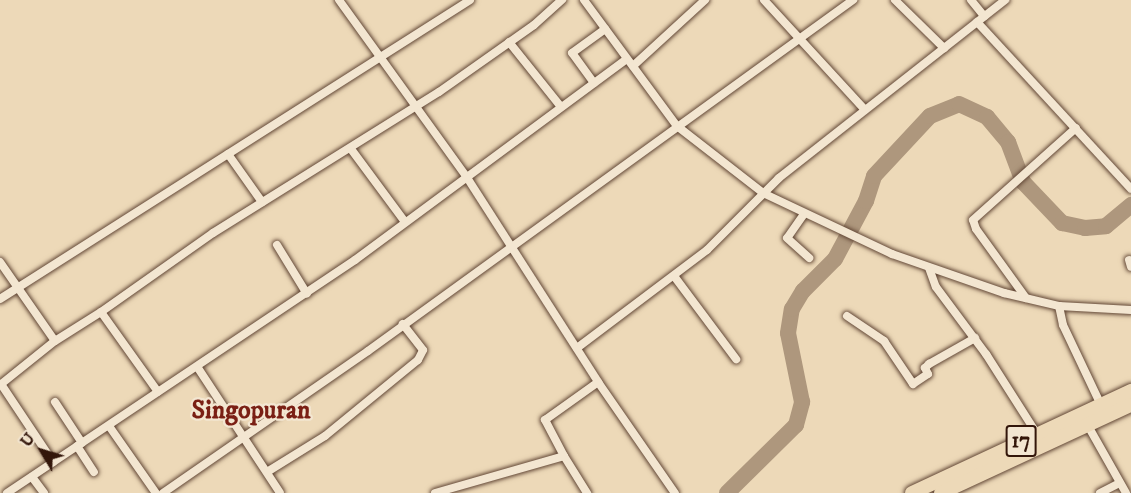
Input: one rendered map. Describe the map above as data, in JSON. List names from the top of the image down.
{
  "streets": {
    "highway": ["17"]
  },
  "districts": ["Singopuran"],
  "north": "top left"
}
